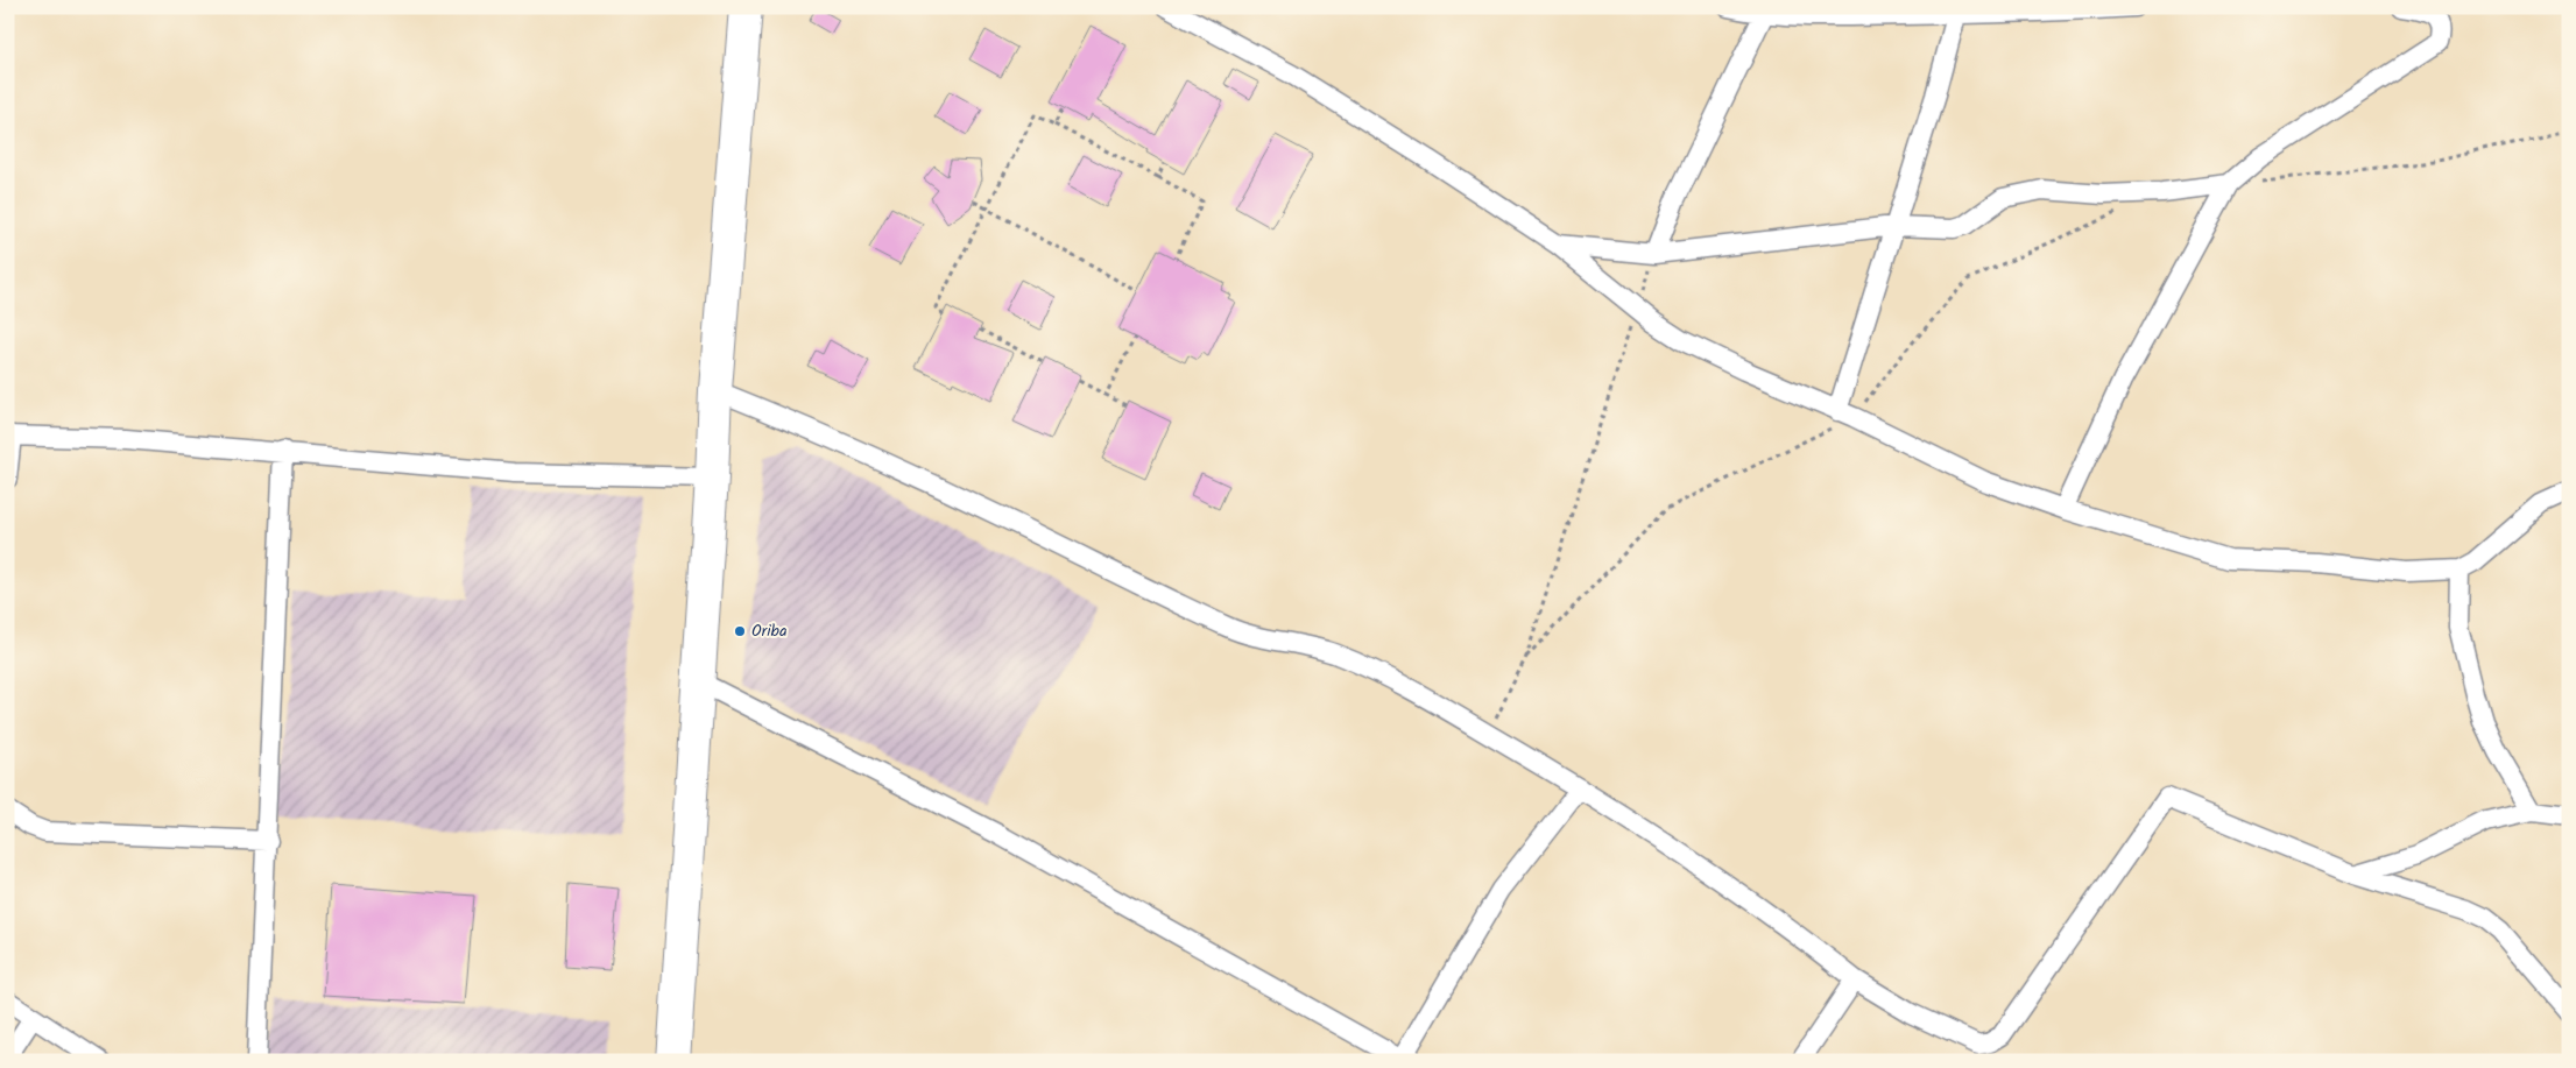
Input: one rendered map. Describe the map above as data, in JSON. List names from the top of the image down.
{
  "places": ["Oriba"]
}
